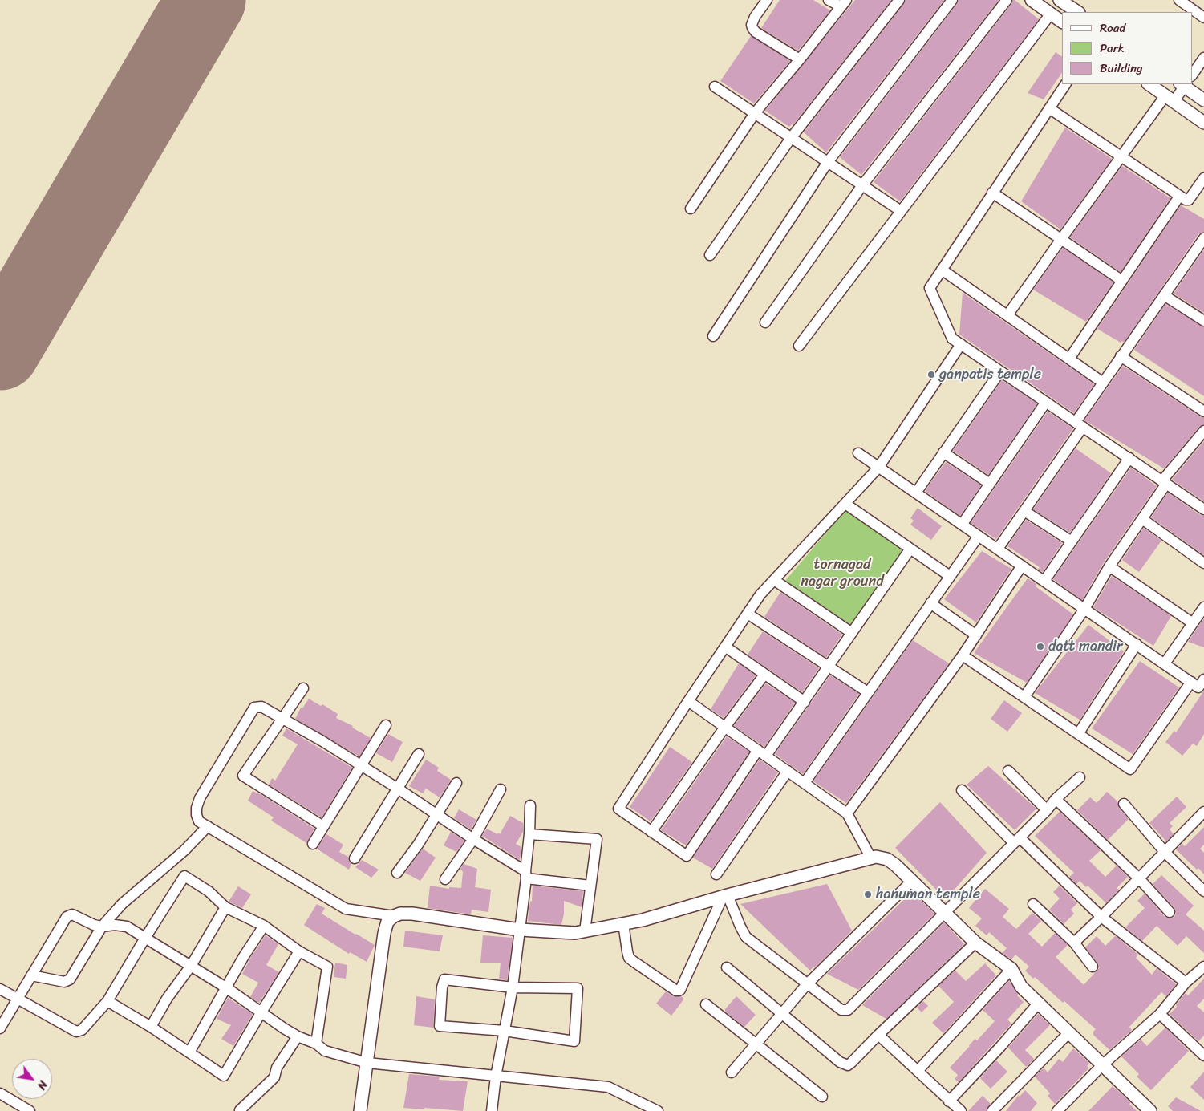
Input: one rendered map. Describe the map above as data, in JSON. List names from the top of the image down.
{
  "parks": ["tornagad nagar ground"],
  "places": ["ganpatis temple", "datt mandir", "hanuman temple"],
  "legend": ["Road", "Park", "Building"],
  "north": "bottom right"
}
